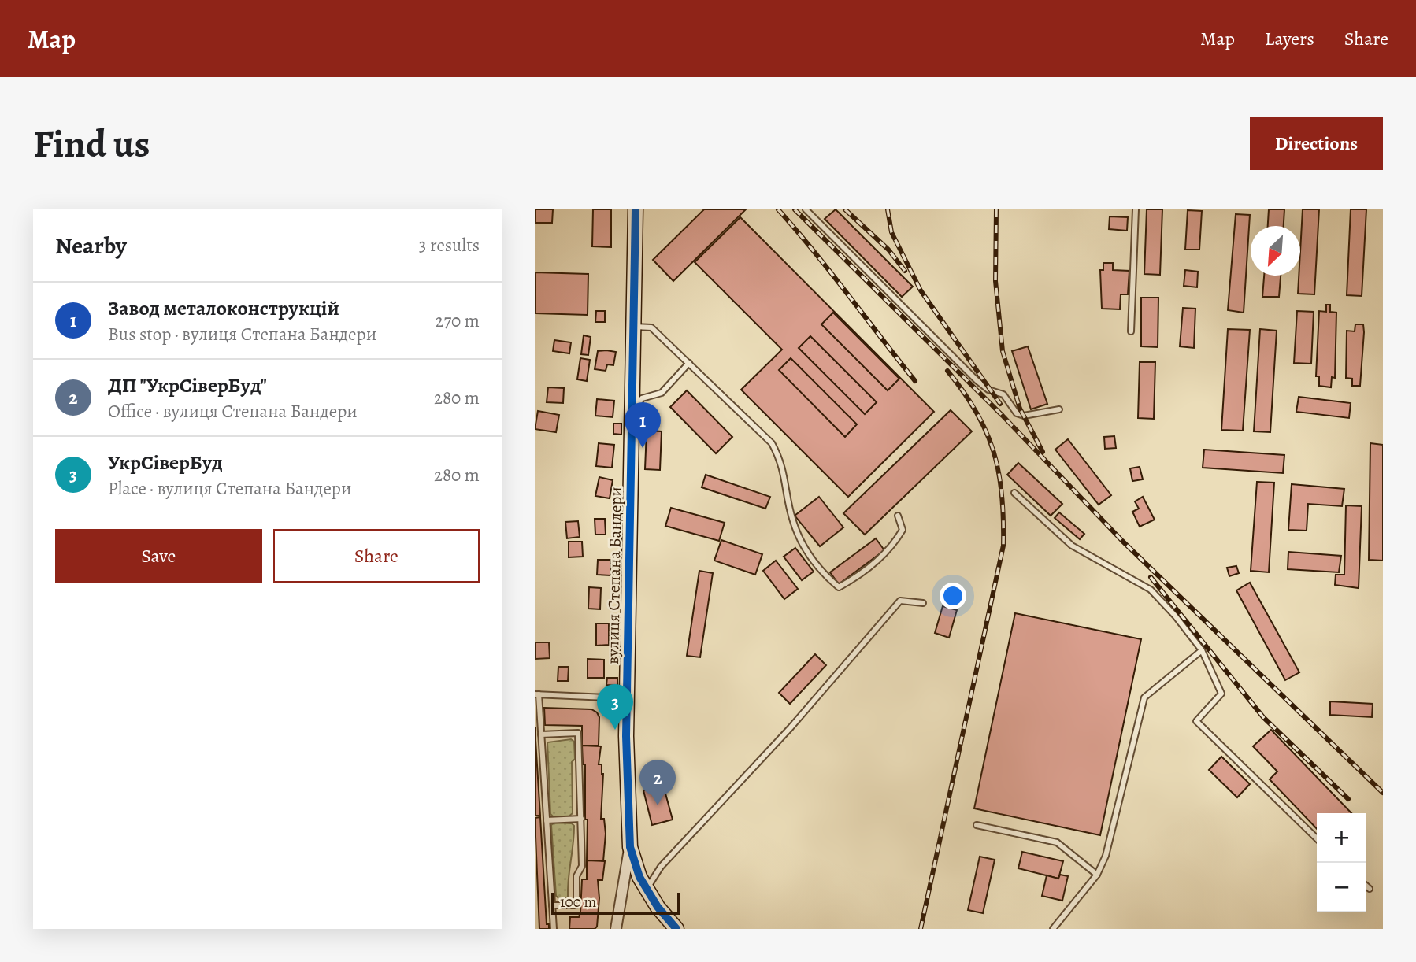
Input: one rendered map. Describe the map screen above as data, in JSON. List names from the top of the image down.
{
  "streets": {
    "street": ["вулиця Степана Бандери"]
  },
  "scale_bar": "100 m",
  "north": "bottom left",
  "page": {
    "header": "Map",
    "nav": ["Map", "Layers", "Share"],
    "buttons": [
      "Directions",
      ["Save", "Share"]
    ],
    "title": "Find us",
    "heading": ["Nearby", "3 results"],
    "list": [
      {
        "mark": "1",
        "name": "Завод металоконструкцій",
        "note": "Bus stop · вулиця Степана Бандери",
        "value": "270 m"
      },
      {
        "mark": "2",
        "name": "ДП \"УкрСіверБуд\"",
        "note": "Office · вулиця Степана Бандери",
        "value": "280 m"
      },
      {
        "mark": "3",
        "name": "УкрСіверБуд",
        "note": "Place · вулиця Степана Бандери",
        "value": "280 m"
      }
    ],
    "pins": ["1", "3", "2"],
    "map_buttons": ["+", "−"],
    "scale": "100 m"
  }
}
